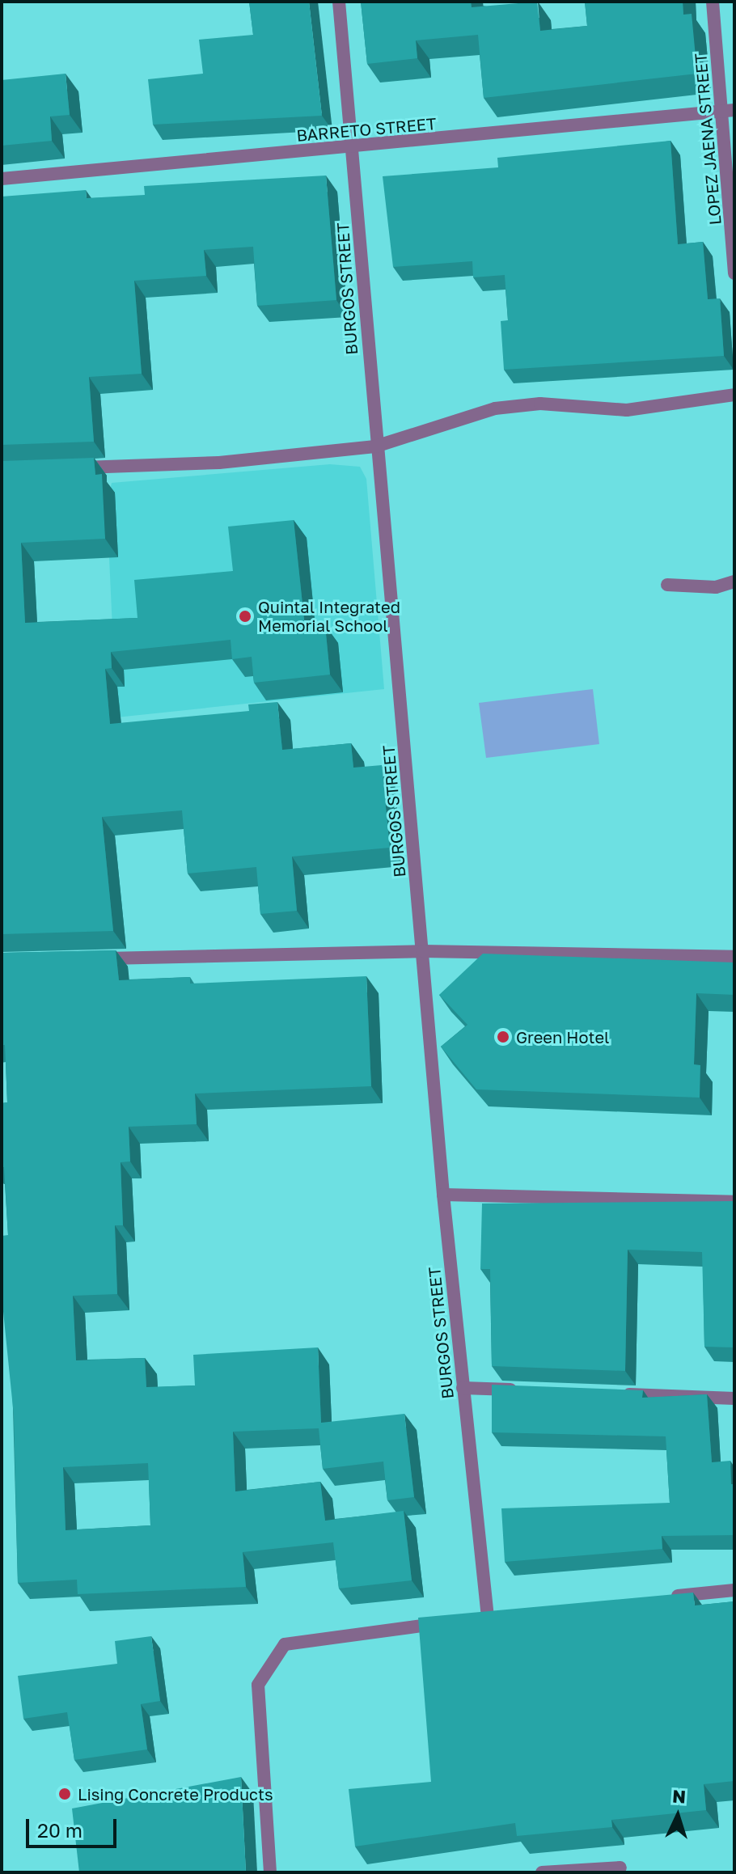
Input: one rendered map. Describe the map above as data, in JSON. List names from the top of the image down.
{
  "streets": {
    "street": ["BARRETO STREET", "LOPEZ JAENA STREET", "BURGOS STREET"]
  },
  "crossings": [
    ["BARRETO STREET", "LOPEZ JAENA STREET"],
    ["BARRETO STREET", "BURGOS STREET"]
  ],
  "places": ["Quintal Integrated Memorial School", "Green Hotel", "Lising Concrete Products"],
  "scale_bar": "20 m",
  "north": "top"
}
